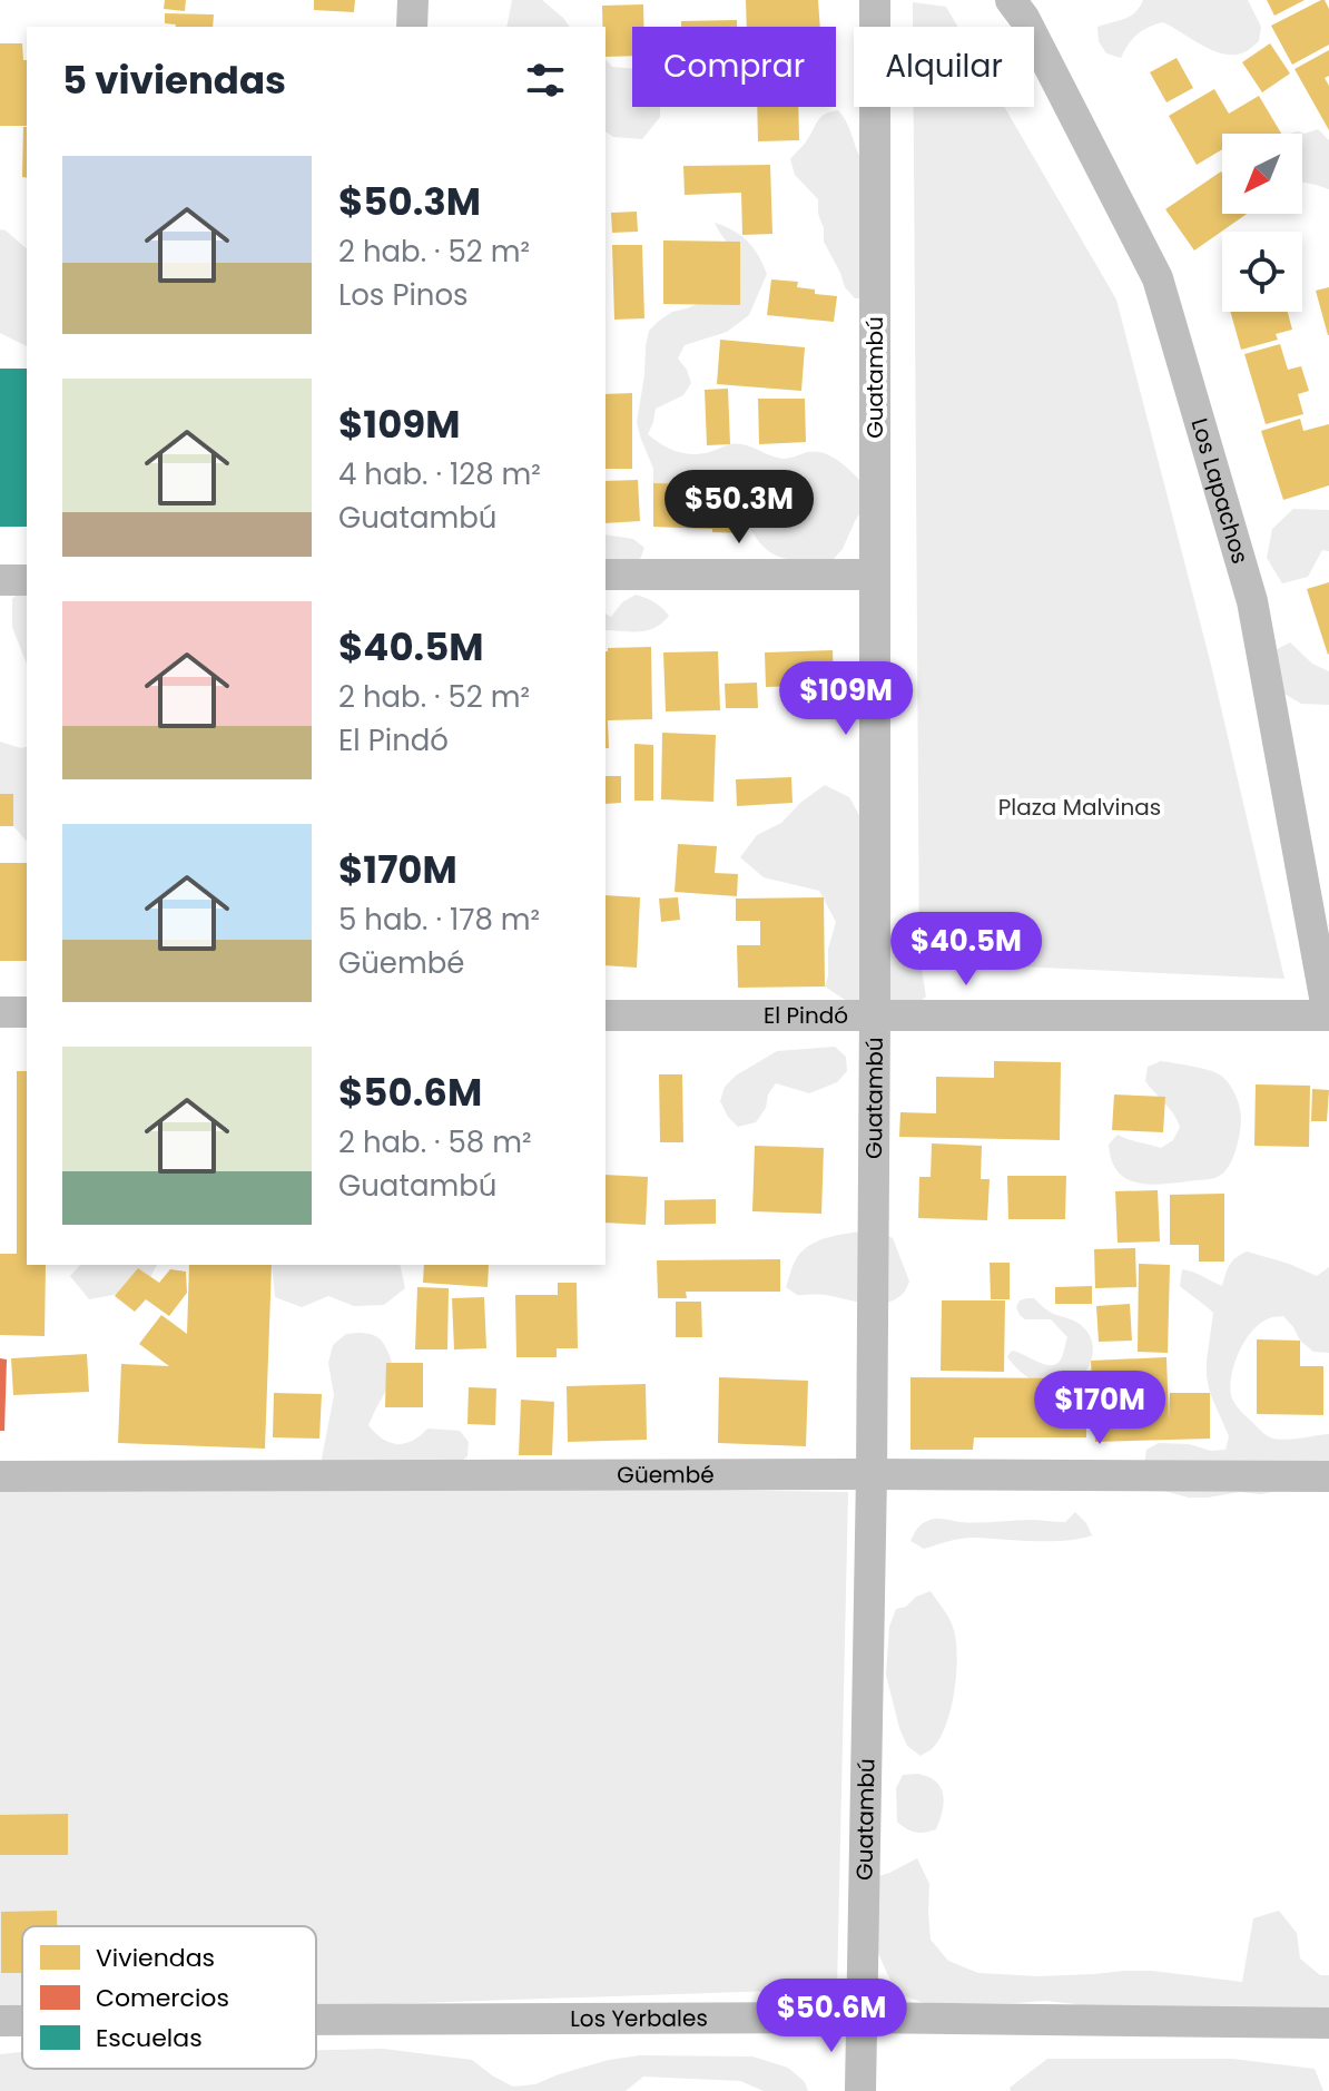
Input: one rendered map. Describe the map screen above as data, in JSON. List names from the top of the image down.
{
  "streets": {
    "street": [
      "Guatambú",
      "Los Lapachos",
      "El Pindó",
      "Güembé",
      "Los Yerbales"
    ]
  },
  "crossings": [
    ["Guatambú", "El Pindó"],
    ["Guatambú", "Güembé"],
    ["Guatambú", "Los Yerbales"],
    ["Los Lapachos", "El Pindó"]
  ],
  "parks": ["Plaza Malvinas"],
  "legend": ["Viviendas", "Comercios", "Escuelas"],
  "north": "bottom left",
  "page": {
    "chip": ["Comprar", "Alquilar"],
    "heading": "5 viviendas",
    "list": [
      {
        "name": "$50.3M",
        "note": "2 hab. · 52 m² · Los Pinos"
      },
      {
        "name": "$109M",
        "note": "4 hab. · 128 m² · Guatambú"
      },
      {
        "name": "$40.5M",
        "note": "2 hab. · 52 m² · El Pindó"
      },
      {
        "name": "$170M",
        "note": "5 hab. · 178 m² · Güembé"
      },
      {
        "name": "$50.6M",
        "note": "2 hab. · 58 m² · Guatambú"
      }
    ],
    "price": [
      "$50.3M",
      "$109M",
      "$40.5M",
      "$170M",
      "$50.6M"
    ]
  }
}
